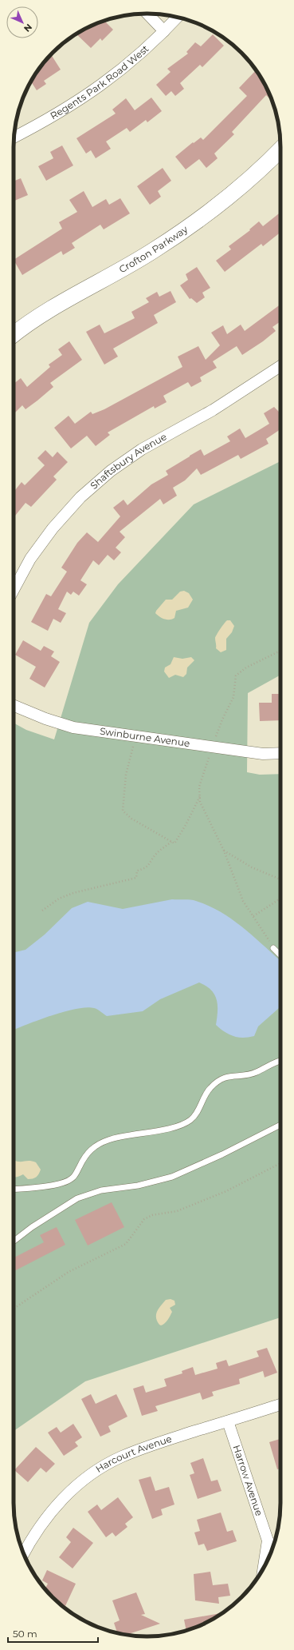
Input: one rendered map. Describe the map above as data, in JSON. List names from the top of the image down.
{
  "streets": {
    "street": [
      "Regents Park Road West",
      "Crofton Parkway",
      "Shaftsbury Avenue",
      "Swinburne Avenue",
      "Harcourt Avenue",
      "Harrow Avenue"
    ]
  },
  "crossings": [
    ["Harcourt Avenue", "Harrow Avenue"]
  ],
  "scale_bar": "50 m",
  "north": "bottom right"
}
